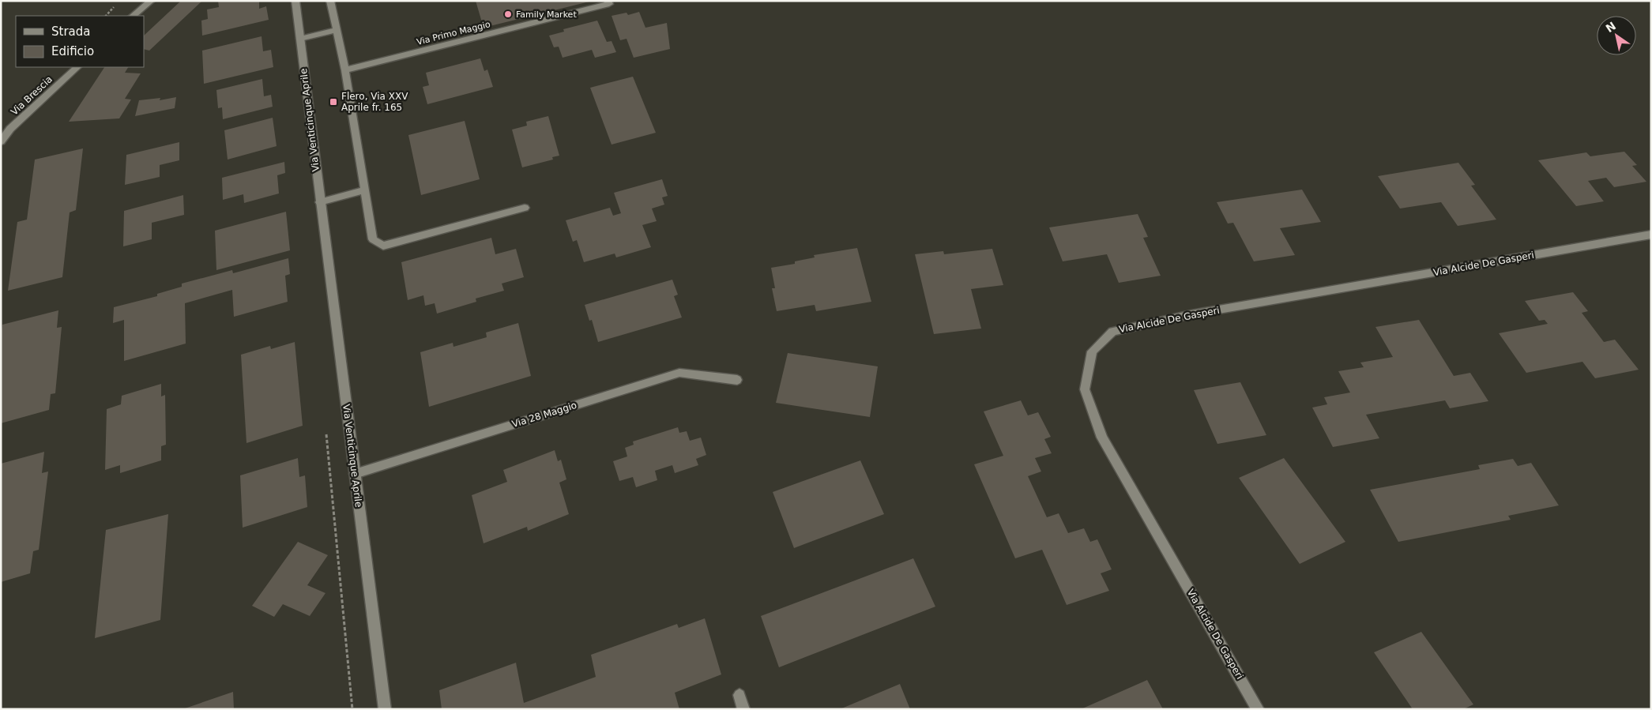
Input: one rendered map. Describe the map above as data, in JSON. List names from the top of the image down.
{
  "streets": {
    "street": [
      "Via Primo Maggio",
      "Via Brescia",
      "Via Venticinque Aprile",
      "Via Alcide De Gasperi",
      "Via 28 Maggio"
    ]
  },
  "crossings": [
    ["Via Venticinque Aprile", "Via 28 Maggio"]
  ],
  "places": {
    "other": ["Family Market"],
    "transit": ["Flero, Via XXV Aprile fr. 165"]
  },
  "legend": ["Strada", "Edificio"],
  "north": "top left"
}
